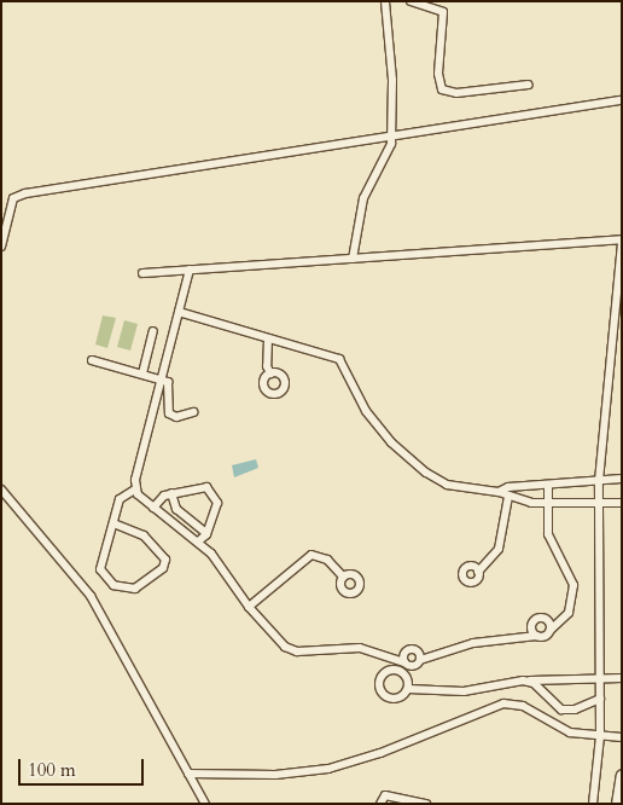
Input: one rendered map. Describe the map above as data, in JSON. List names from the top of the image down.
{
  "scale_bar": "100 m"
}
